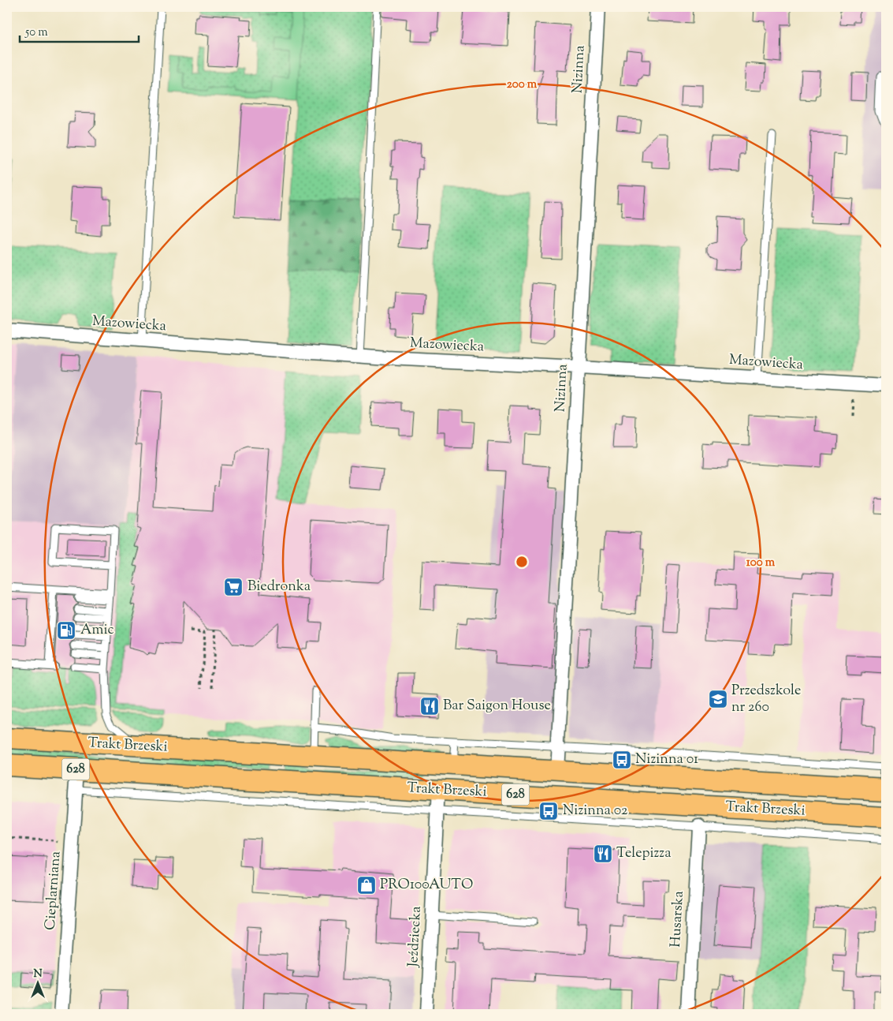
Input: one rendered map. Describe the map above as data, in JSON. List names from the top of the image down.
{
  "streets": {
    "main road": ["Trakt Brzeski", "628"],
    "street": [
      "Nizinna",
      "Mazowiecka",
      "Cieplarniana",
      "Husarska",
      "Jeździecka"
    ]
  },
  "crossings": [
    ["Nizinna", "Mazowiecka"],
    ["Nizinna", "Trakt Brzeski"],
    ["Trakt Brzeski", "Cieplarniana"],
    ["Trakt Brzeski", "Jeździecka"]
  ],
  "places": {
    "supermarket": ["Biedronka"],
    "fuel station": ["Amic"],
    "school or university": ["Przedszkole nr 260"],
    "restaurant": ["Bar Saigon House", "Telepizza"],
    "bus stop": ["Nizinna 01", "Nizinna 02"],
    "shop": ["PRO100AUTO"]
  },
  "scale_bar": "50 m",
  "north": "top",
  "rings": ["200 m", "100 m"]
}
